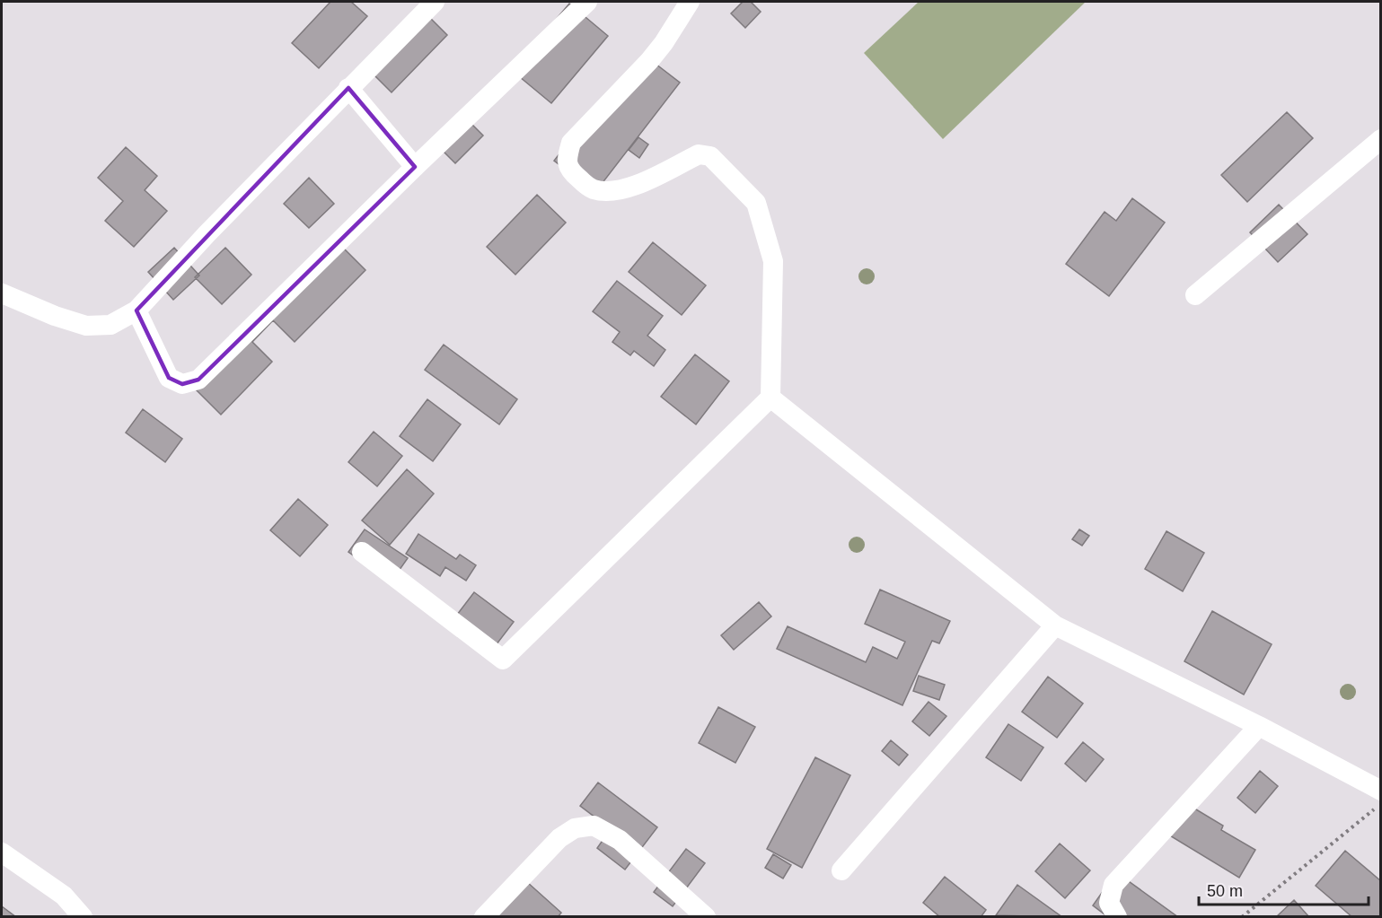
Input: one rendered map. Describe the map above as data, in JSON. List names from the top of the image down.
{
  "scale_bar": "50 m"
}
